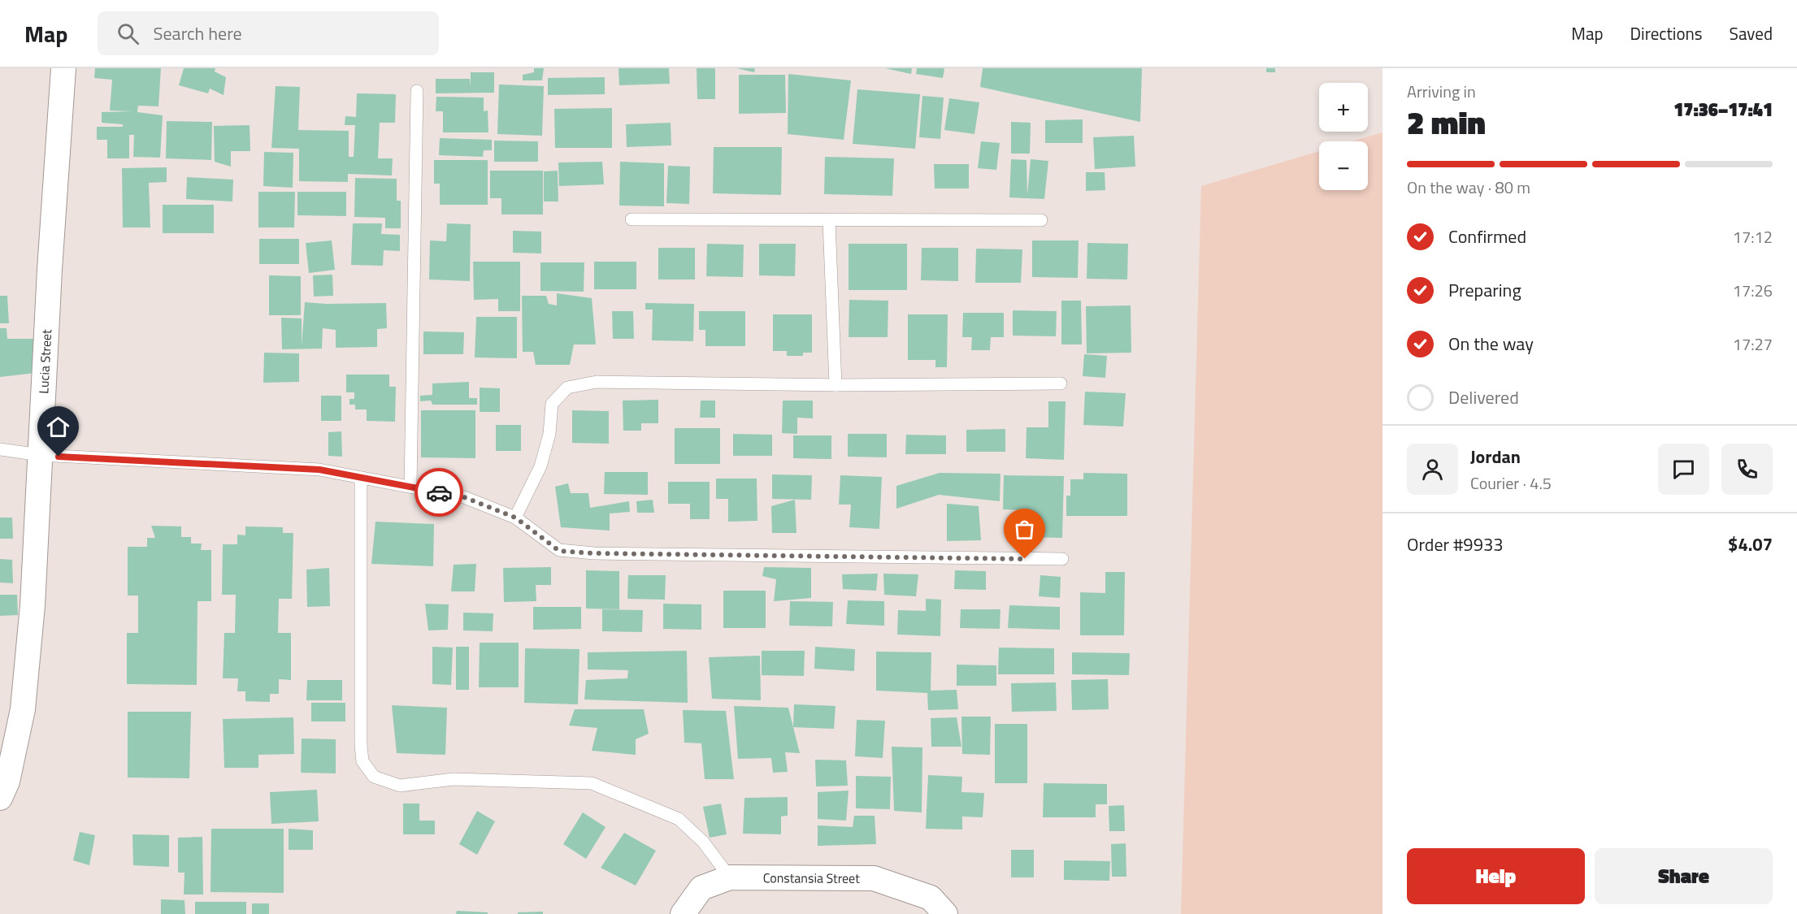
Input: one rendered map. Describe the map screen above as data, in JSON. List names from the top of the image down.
{
  "streets": {
    "street": ["Lucia Street", "Constansia Street"]
  },
  "page": {
    "header": "Map",
    "search": "Search here",
    "nav": ["Map", "Directions", "Saved"],
    "heading": ["2 min", "Arriving in", "17:36–17:41"],
    "panel": [
      "Jordan",
      "Courier · 4.5",
      "Order #9933",
      "$4.07"
    ],
    "map_buttons": ["+", "−"],
    "bar": "On the way · 80 m",
    "list": [
      ["Confirmed", "17:12"],
      ["Preparing", "17:26"],
      ["On the way", "17:27"],
      "Delivered"
    ],
    "buttons": ["Help", "Share"]
  }
}
